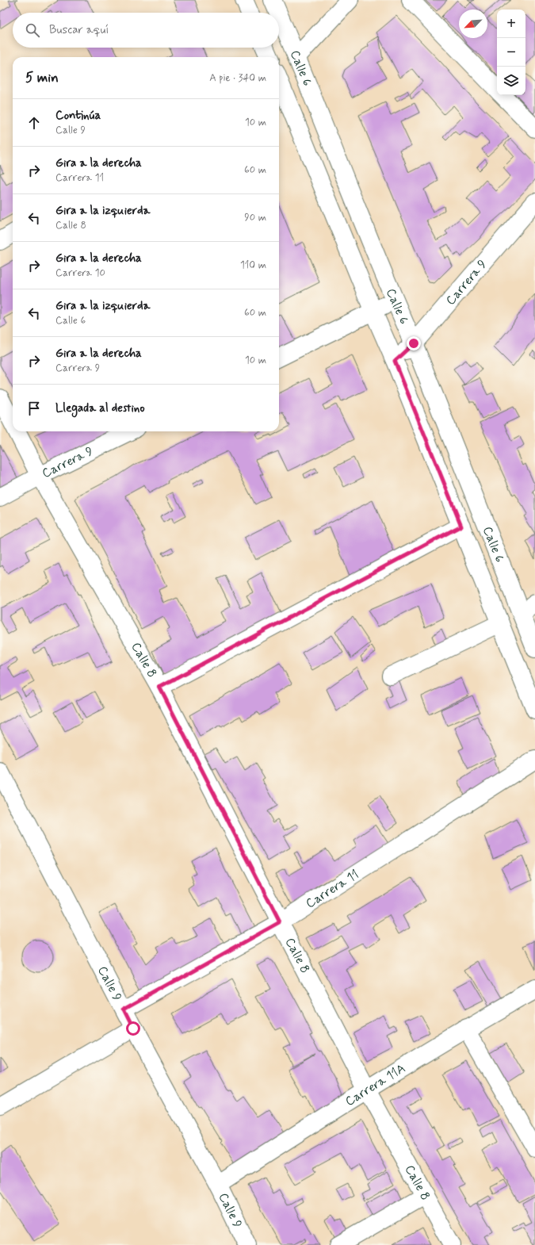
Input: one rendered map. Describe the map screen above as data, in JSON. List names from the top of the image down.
{
  "streets": {
    "street": [
      "Calle 6",
      "Carrera 9",
      "Calle 8",
      "Carrera 11",
      "Calle 9",
      "Carrera 11A"
    ]
  },
  "crossings": [
    ["Calle 6", "Carrera 9"],
    ["Carrera 9", "Calle 8"],
    ["Calle 8", "Carrera 11"],
    ["Calle 8", "Carrera 11A"],
    ["Carrera 11", "Calle 9"],
    ["Calle 9", "Carrera 11A"]
  ],
  "north": "bottom left",
  "page": {
    "map_buttons": ["+", "−"],
    "search": "Buscar aquí",
    "heading": ["5 min", "A pie · 340 m"],
    "list": [
      ["Continúa", "Calle 9", "10 m"],
      ["Gira a la derecha", "Carrera 11", "60 m"],
      ["Gira a la izquierda", "Calle 8", "90 m"],
      ["Gira a la derecha", "Carrera 10", "110 m"],
      ["Gira a la izquierda", "Calle 6", "60 m"],
      ["Gira a la derecha", "Carrera 9", "10 m"],
      "Llegada al destino"
    ]
  }
}
